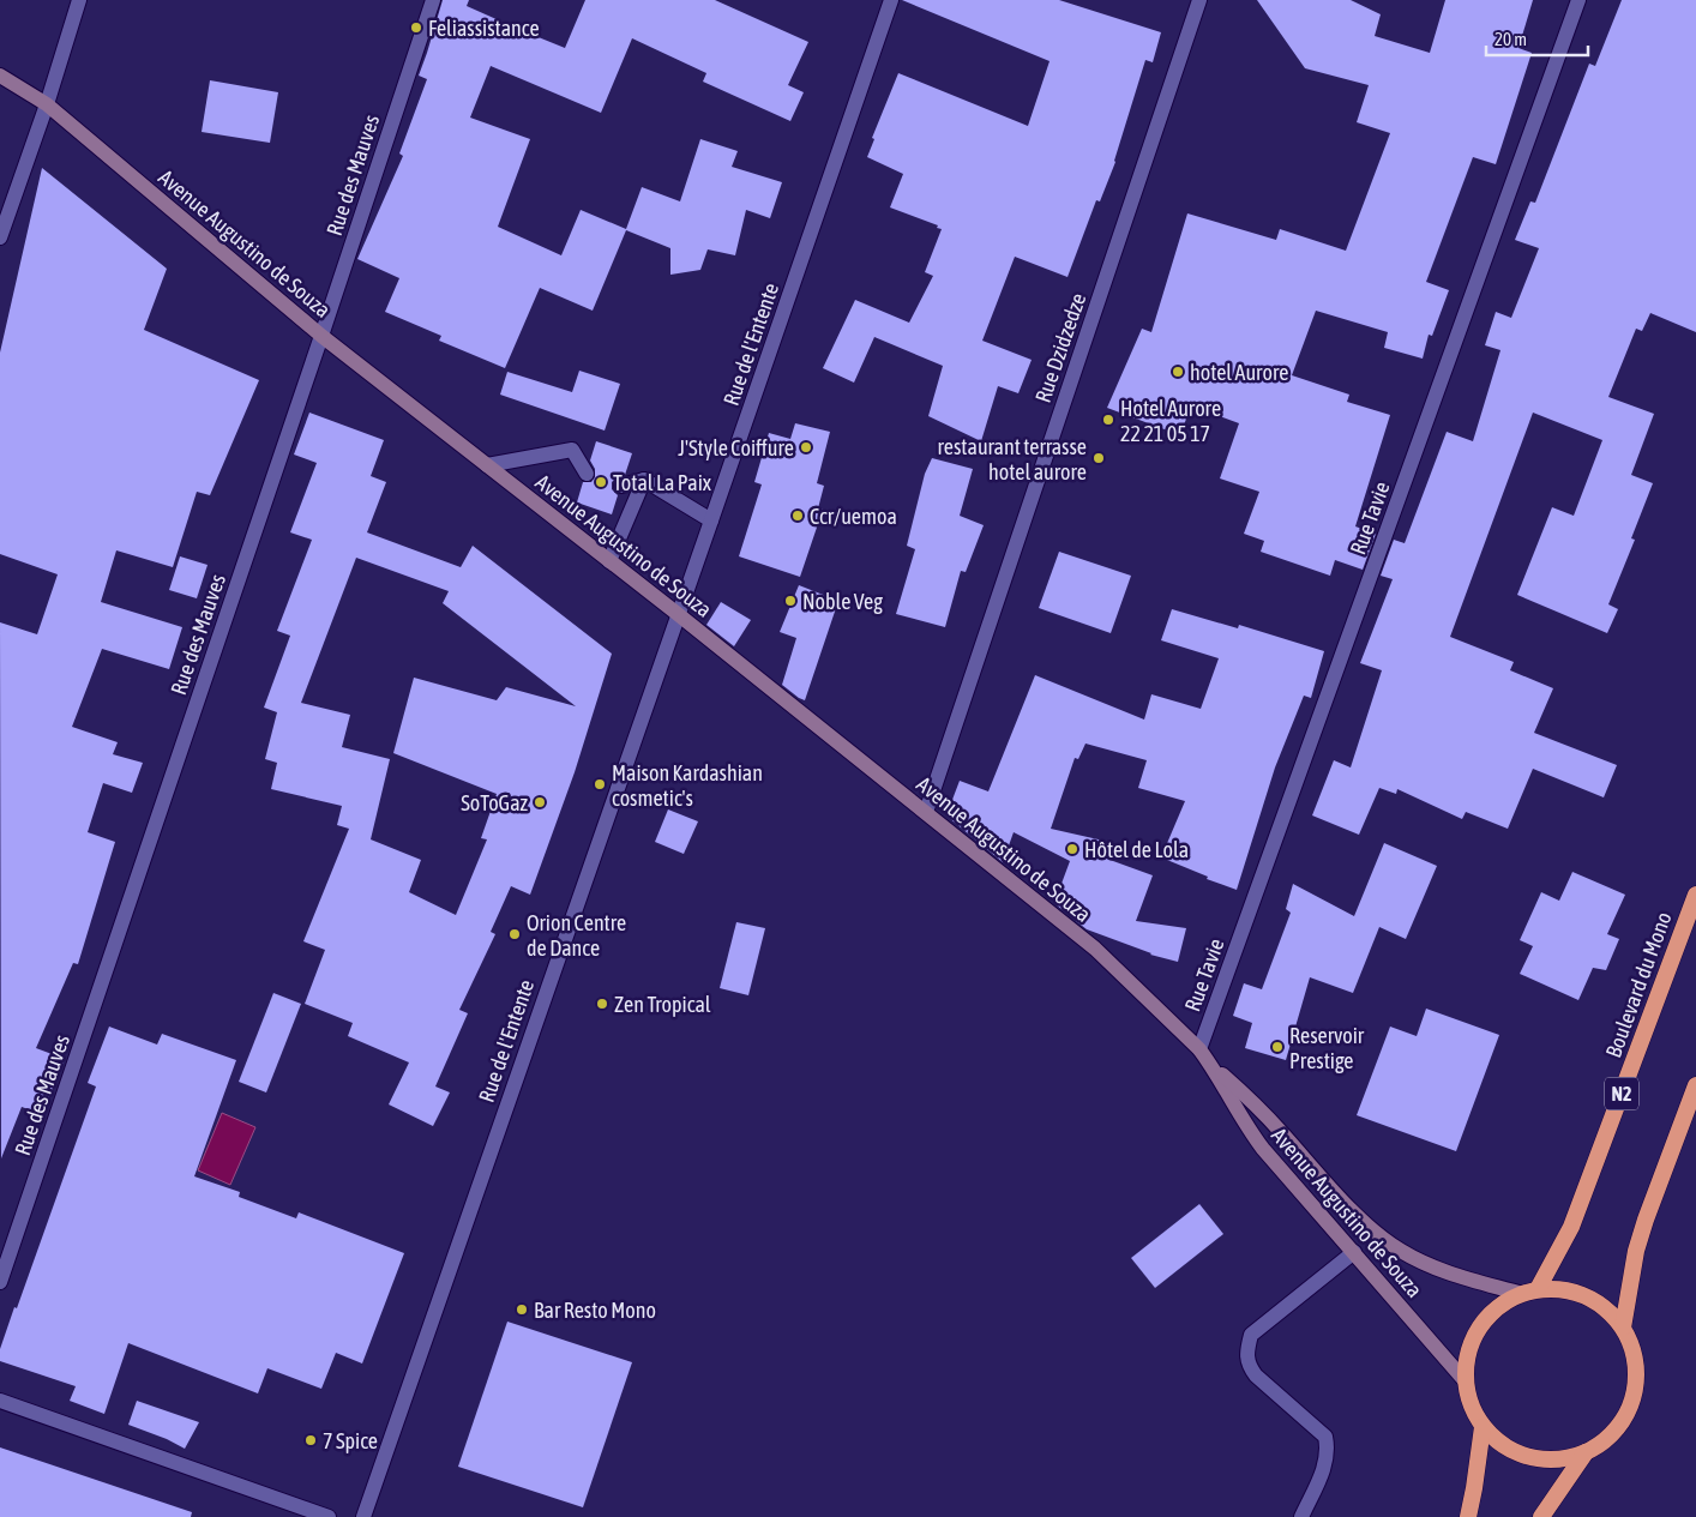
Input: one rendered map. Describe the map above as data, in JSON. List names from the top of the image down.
{
  "streets": {
    "highway": ["Boulevard du Mono", "N2"],
    "main road": ["Avenue Augustino de Souza"],
    "street": [
      "Rue des Mauves",
      "Rue de l'Entente",
      "Rue Dzidzedze",
      "Rue Tavie"
    ]
  },
  "crossings": [
    ["Rue des Mauves", "Avenue Augustino de Souza"],
    ["Avenue Augustino de Souza", "Rue de l'Entente"],
    ["Avenue Augustino de Souza", "Rue Dzidzedze"],
    ["Avenue Augustino de Souza", "Rue Tavie"],
    ["Avenue Augustino de Souza", "Boulevard du Mono"]
  ],
  "places": [
    "Feliassistance",
    "hotel Aurore",
    "Hotel Aurore 22 21 05 17",
    "J'Style Coiffure",
    "restaurant terrasse hotel aurore",
    "Total La Paix",
    "Ccr/uemoa",
    "Noble Veg",
    "Maison Kardashian cosmetic's",
    "SoToGaz",
    "Hôtel de Lola",
    "Orion Centre de Dance",
    "Zen Tropical",
    "Reservoir Prestige",
    "Bar Resto Mono",
    "7 Spice"
  ],
  "scale_bar": "20 m"
}
